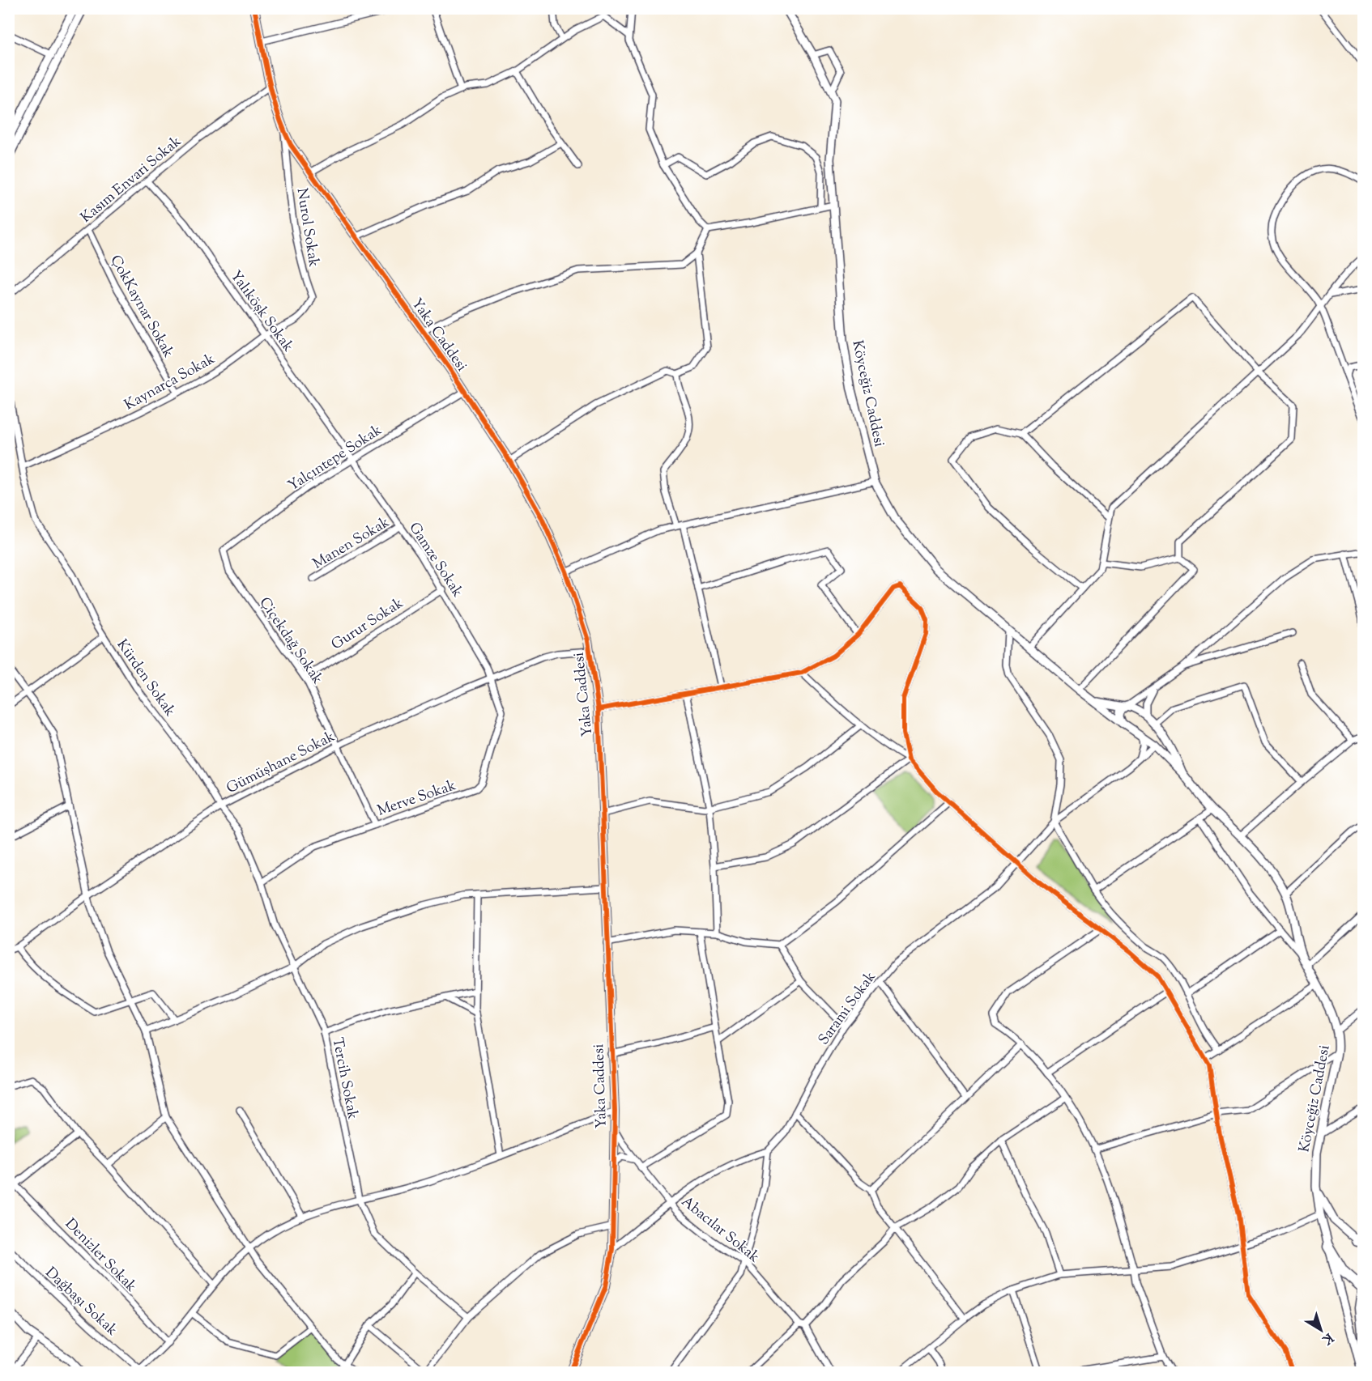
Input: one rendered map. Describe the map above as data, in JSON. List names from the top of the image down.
{
  "streets": {
    "street": [
      "Kasım Envari Sokak",
      "Nurol Sokak",
      "ÇokKaynar Sokak",
      "Yalıköşk Sokak",
      "Yaka Caddesi",
      "Kaynarca Sokak",
      "Köyceğiz Caddesi",
      "Yalçıntepe Sokak",
      "Manen Sokak",
      "Gamze Sokak",
      "Gurur Sokak",
      "Çiçekdağ Sokak",
      "Kürden Sokak",
      "Gümüşhane Sokak",
      "Merve Sokak",
      "Sarami Sokak",
      "Tercih Sokak",
      "Abacılar Sokak",
      "Denizler Sokak",
      "Dağbaşı Sokak"
    ]
  },
  "crossings": [
    ["Kasım Envari Sokak", "ÇokKaynar Sokak"],
    ["Kasım Envari Sokak", "Yalıköşk Sokak"],
    ["Kasım Envari Sokak", "Yaka Caddesi"],
    ["Nurol Sokak", "Yaka Caddesi"],
    ["Nurol Sokak", "Kaynarca Sokak"],
    ["ÇokKaynar Sokak", "Kaynarca Sokak"],
    ["Yalıköşk Sokak", "Kaynarca Sokak"],
    ["Yalıköşk Sokak", "Yalçıntepe Sokak"],
    ["Yalıköşk Sokak", "Gamze Sokak"],
    ["Yaka Caddesi", "Yalçıntepe Sokak"],
    ["Yaka Caddesi", "Gümüşhane Sokak"],
    ["Yaka Caddesi", "Abacılar Sokak"],
    ["Kaynarca Sokak", "Kürden Sokak"],
    ["Köyceğiz Caddesi", "Sarami Sokak"],
    ["Yalçıntepe Sokak", "Gamze Sokak"],
    ["Yalçıntepe Sokak", "Çiçekdağ Sokak"],
    ["Manen Sokak", "Gamze Sokak"],
    ["Gamze Sokak", "Gurur Sokak"],
    ["Gamze Sokak", "Gümüşhane Sokak"],
    ["Gamze Sokak", "Merve Sokak"],
    ["Gurur Sokak", "Çiçekdağ Sokak"],
    ["Çiçekdağ Sokak", "Gümüşhane Sokak"],
    ["Çiçekdağ Sokak", "Merve Sokak"],
    ["Kürden Sokak", "Gümüşhane Sokak"],
    ["Kürden Sokak", "Merve Sokak"],
    ["Kürden Sokak", "Tercih Sokak"],
    ["Gümüşhane Sokak", "Merve Sokak"]
  ],
  "north": "bottom right"
}
